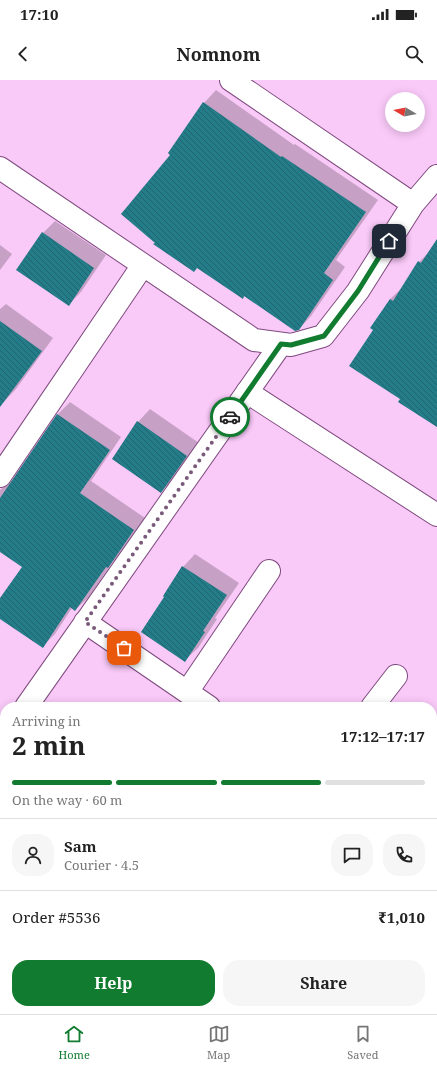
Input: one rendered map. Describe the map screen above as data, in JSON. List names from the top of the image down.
{
  "north": "left",
  "page": {
    "status": "17:10",
    "header": "Nomnom",
    "heading": ["2 min", "Arriving in", "17:12–17:17"],
    "panel": [
      "Sam",
      "Courier · 4.5",
      "Order #5536",
      "₹1,010"
    ],
    "bar": "On the way · 60 m",
    "buttons": ["Help", "Share"],
    "tabs": ["Home", "Map", "Saved"]
  }
}
